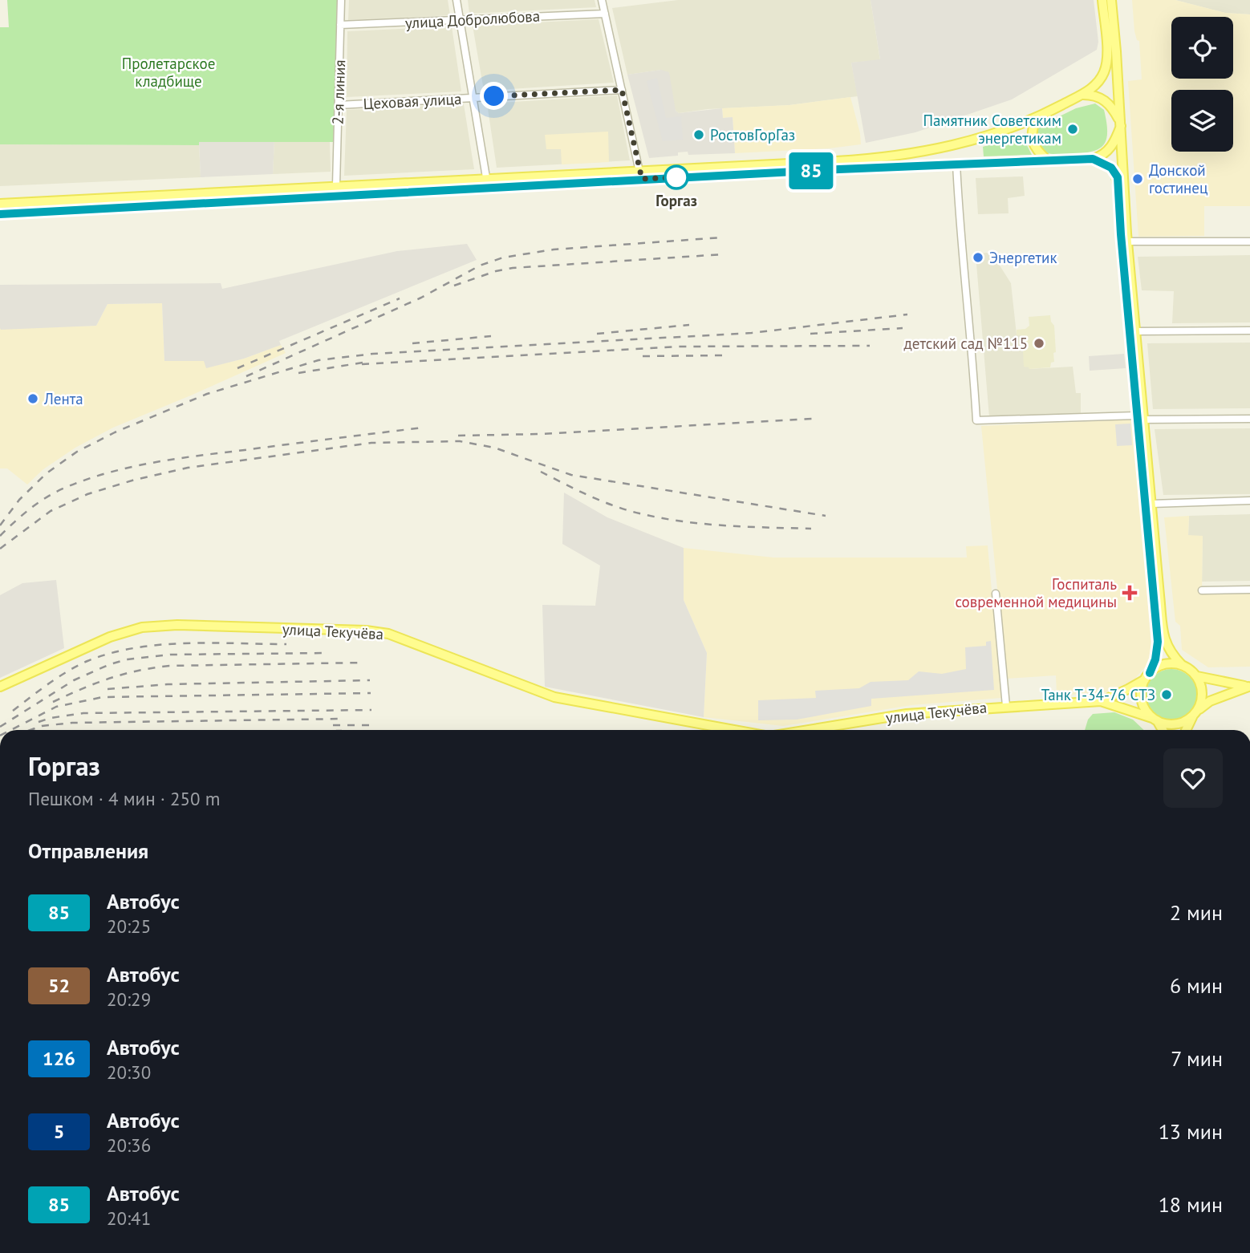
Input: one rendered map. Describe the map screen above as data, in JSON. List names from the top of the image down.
{
  "streets": {
    "main road": ["улица Текучёва"],
    "street": ["улица Добролюбова", "2-я линия", "Цеховая улица"]
  },
  "crossings": [
    ["улица Добролюбова", "2-я линия"],
    ["2-я линия", "Цеховая улица"]
  ],
  "parks": ["Пролетарское кладбище"],
  "places": {
    "other": [
      "Памятник Советским энергетикам",
      "РостовГорГаз",
      "Горгаз",
      "Донской гостинец",
      "Энергетик",
      "детский сад №115",
      "Лента",
      "Танк Т-34-76 СТЗ"
    ],
    "health": ["Госпиталь современной медицины"]
  },
  "lines": ["bus line 85"],
  "page": {
    "on_map": "85",
    "heading": [
      ["Горгаз", "Пешком · 4 мин · 250 m"],
      "Отправления"
    ],
    "list": [
      {
        "mark": "85",
        "name": "Автобус",
        "note": "20:25",
        "value": "2 мин"
      },
      {
        "mark": "52",
        "name": "Автобус",
        "note": "20:29",
        "value": "6 мин"
      },
      {
        "mark": "126",
        "name": "Автобус",
        "note": "20:30",
        "value": "7 мин"
      },
      {
        "mark": "5",
        "name": "Автобус",
        "note": "20:36",
        "value": "13 мин"
      },
      {
        "mark": "85",
        "name": "Автобус",
        "note": "20:41",
        "value": "18 мин"
      }
    ]
  }
}
